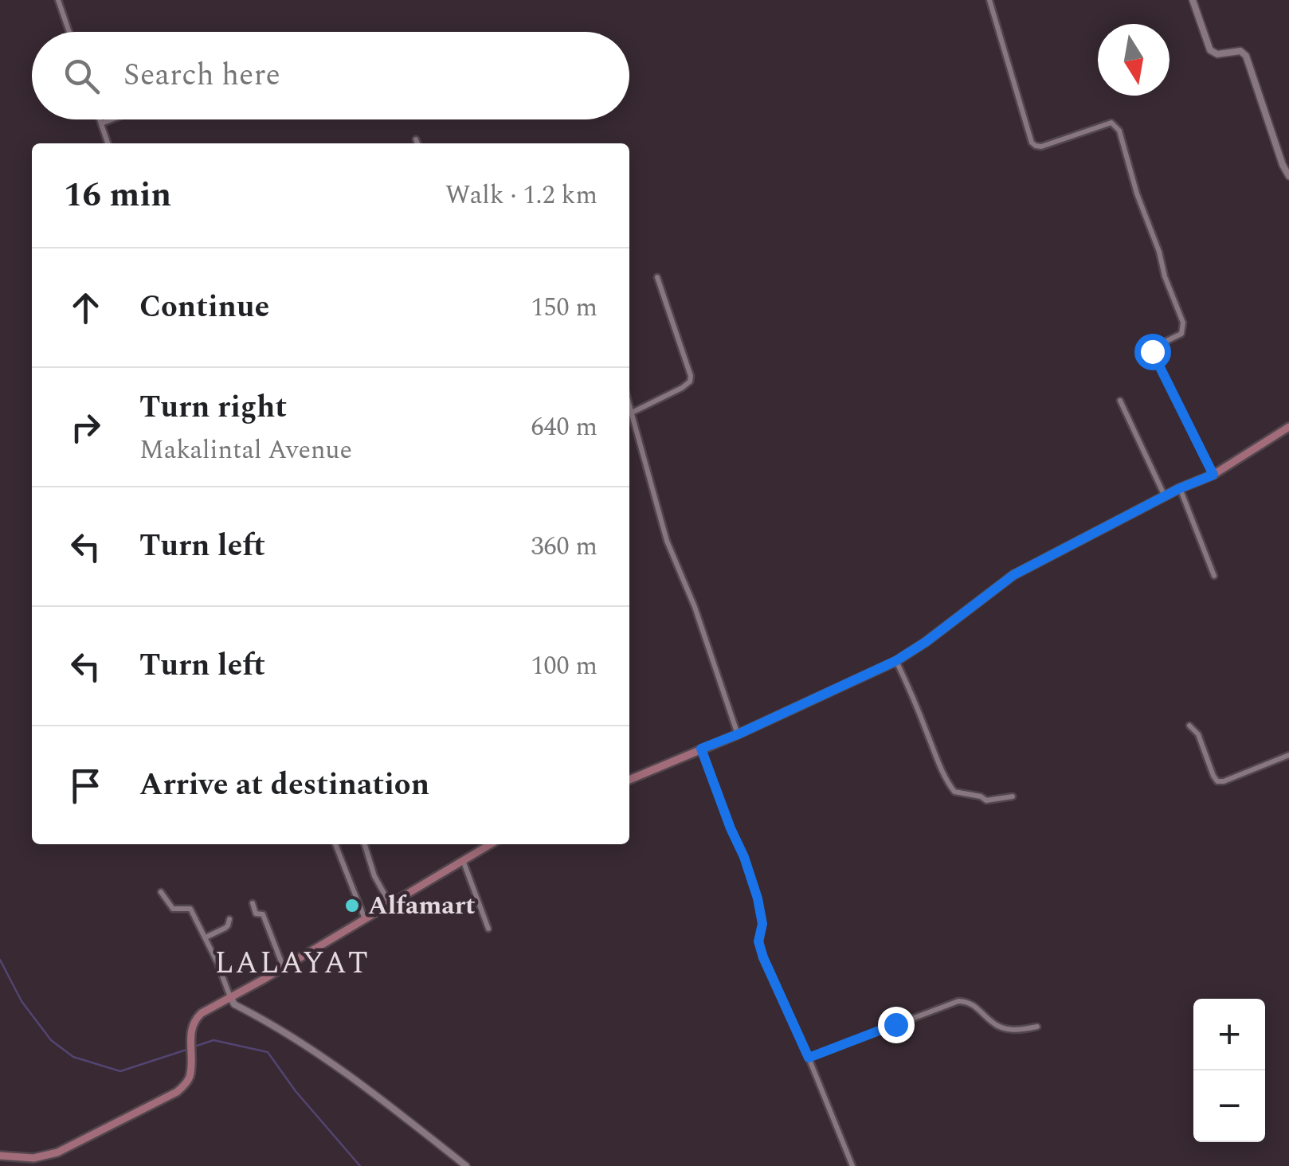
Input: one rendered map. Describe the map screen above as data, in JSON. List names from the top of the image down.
{
  "districts": ["LALAYAT"],
  "places": ["Alfamart"],
  "north": "bottom",
  "page": {
    "search": "Search here",
    "heading": ["16 min", "Walk · 1.2 km"],
    "list": [
      ["Continue", "150 m"],
      ["Turn right", "Makalintal Avenue", "640 m"],
      ["Turn left", "360 m"],
      ["Turn left", "100 m"],
      "Arrive at destination"
    ],
    "map_buttons": ["+", "−"]
  }
}
